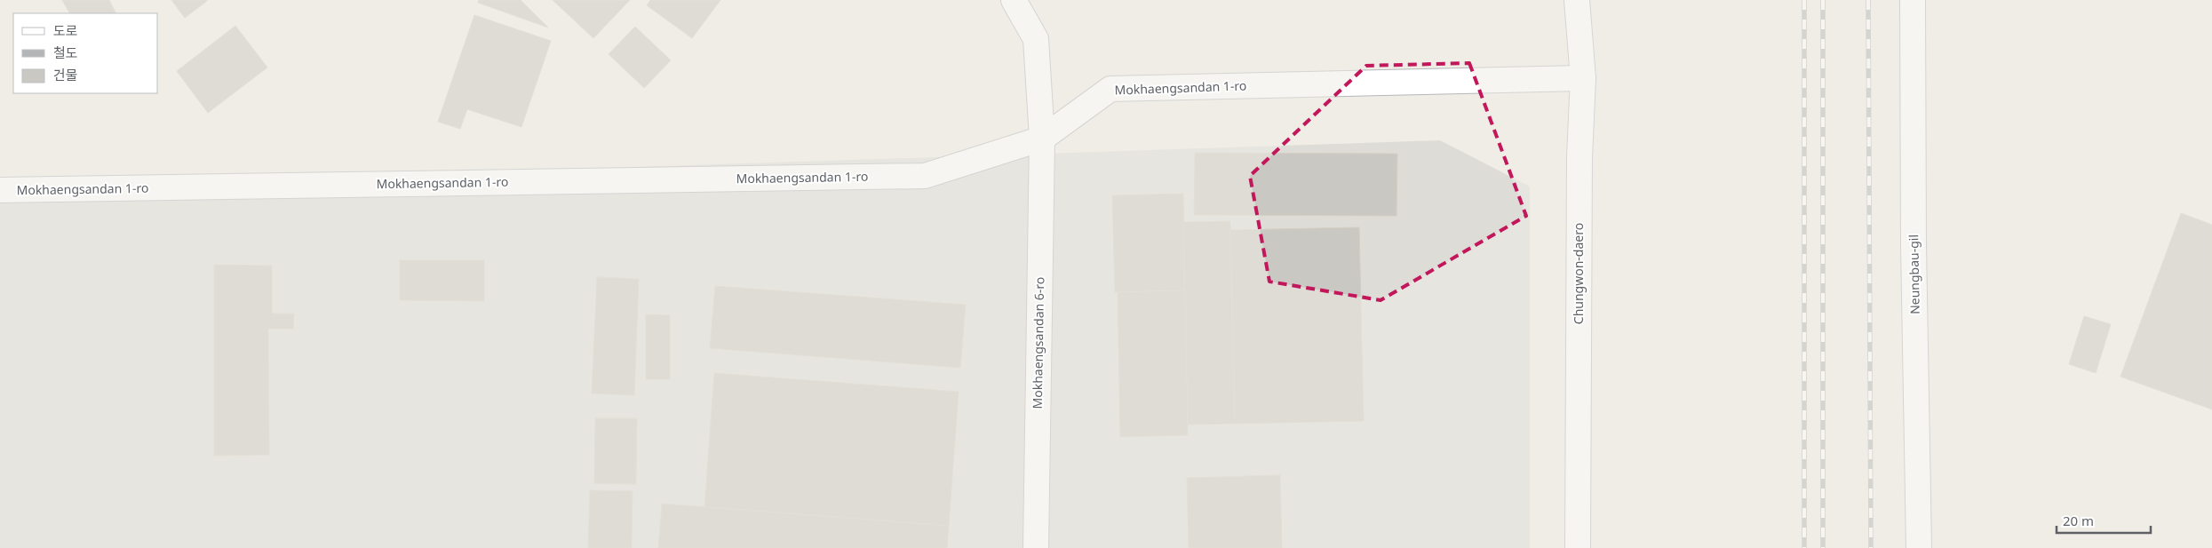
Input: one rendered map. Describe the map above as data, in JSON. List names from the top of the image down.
{
  "streets": {
    "street": [
      "Mokhaengsandan 1-ro",
      "Chungwon-daero",
      "Neungbau-gil",
      "Mokhaengsandan 6-ro"
    ]
  },
  "crossings": [
    ["Mokhaengsandan 1-ro", "Chungwon-daero"],
    ["Mokhaengsandan 1-ro", "Mokhaengsandan 6-ro"]
  ],
  "legend": ["도로", "철도", "건물"],
  "scale_bar": "20 m"
}
